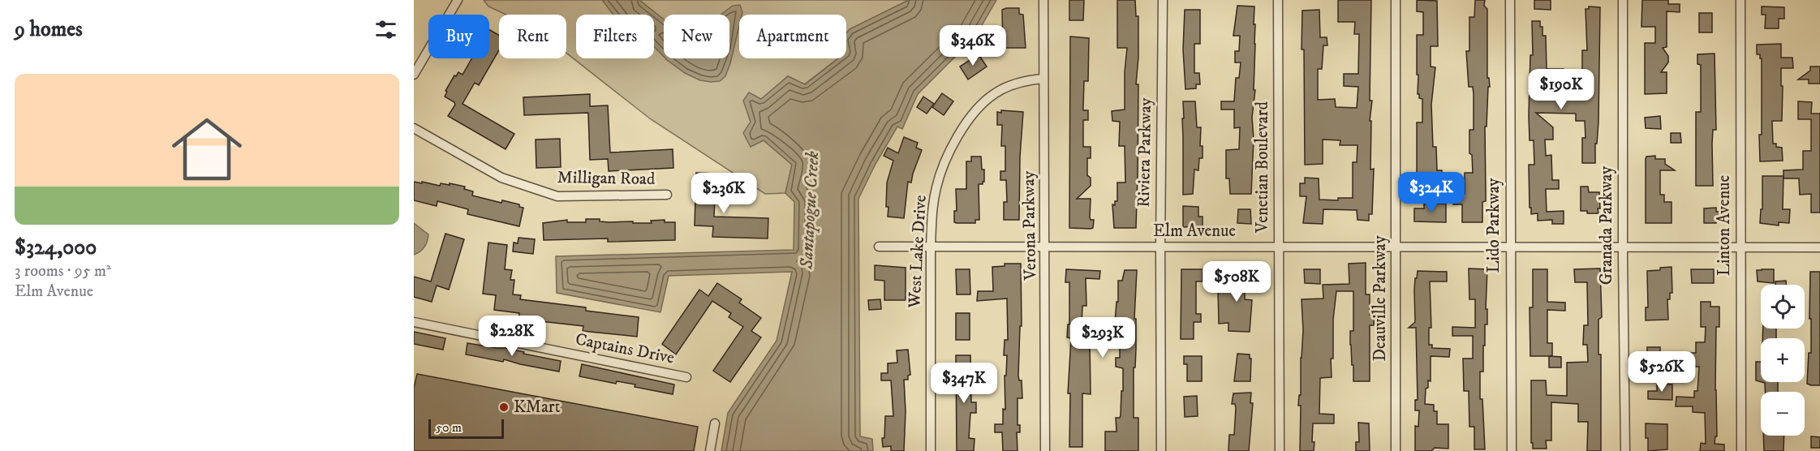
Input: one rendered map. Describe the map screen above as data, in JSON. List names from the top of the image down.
{
  "streets": {
    "street": [
      "Riviera Parkway",
      "Venetian Boulevard",
      "Milligan Road",
      "Verona Parkway",
      "Lido Parkway",
      "Granada Parkway",
      "Linton Avenue",
      "Elm Avenue",
      "West Lake Drive",
      "Deauville Parkway",
      "Captains Drive"
    ]
  },
  "crossings": [
    ["Riviera Parkway", "Elm Avenue"],
    ["Venetian Boulevard", "Elm Avenue"],
    ["Verona Parkway", "Elm Avenue"],
    ["Verona Parkway", "West Lake Drive"],
    ["Lido Parkway", "Elm Avenue"],
    ["Granada Parkway", "Elm Avenue"],
    ["Linton Avenue", "Elm Avenue"],
    ["Elm Avenue", "West Lake Drive"],
    ["Elm Avenue", "Deauville Parkway"]
  ],
  "water": ["Santapogue Creek"],
  "places": ["KMart"],
  "scale_bar": "50 m",
  "page": {
    "heading": "9 homes",
    "chip": [
      "Buy",
      "Rent",
      "Filters",
      "New",
      "Apartment"
    ],
    "price": [
      "$346K",
      "$190K",
      "$324K",
      "$236K",
      "$508K",
      "$228K",
      "$293K",
      "$526K",
      "$347K"
    ],
    "list": [
      {
        "name": "$324,000",
        "note": "3 rooms · 95 m² · Elm Avenue"
      }
    ],
    "map_buttons": ["+", "−"],
    "scale": "50 m"
  }
}
